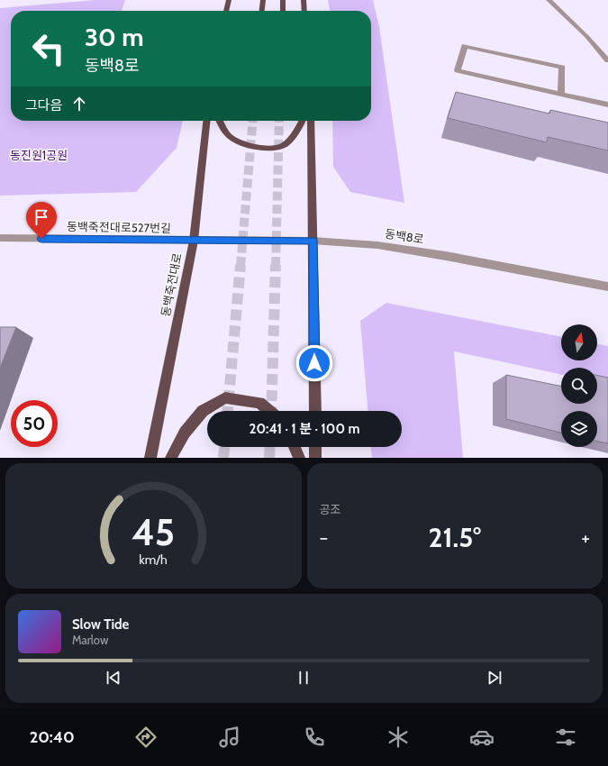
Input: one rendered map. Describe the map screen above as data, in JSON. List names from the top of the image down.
{
  "streets": {
    "main road": ["동백죽전대로"],
    "street": ["동백죽전대로527번길", "동백8로"]
  },
  "crossings": [
    ["동백죽전대로527번길", "동백8로"],
    ["동백죽전대로527번길", "동백죽전대로"],
    ["동백8로", "동백죽전대로"]
  ],
  "parks": ["동진원1공원"],
  "north": "top",
  "page": {
    "turn": ["30 m", "동백8로"],
    "then": "그다음",
    "limit": "50",
    "trip": "20:41 · 1 분 · 100 m",
    "tile": "공조",
    "heat": ["−", "21.5°", "+"],
    "song": ["Slow Tide", "Marlow"],
    "tabs": "20:40",
    "gauge": ["45", "km/h"]
  }
}
